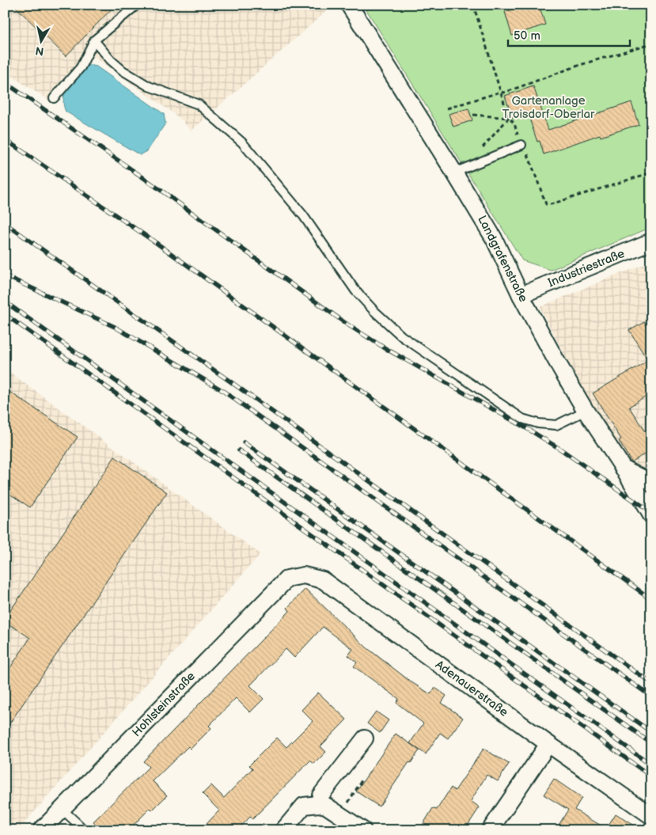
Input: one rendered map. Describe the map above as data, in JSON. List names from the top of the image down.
{
  "streets": {
    "street": [
      "Landgrafenstraße",
      "Industriestraße",
      "Adenauerstraße",
      "Hohlsteinstraße"
    ]
  },
  "crossings": [
    ["Landgrafenstraße", "Industriestraße"],
    ["Adenauerstraße", "Hohlsteinstraße"]
  ],
  "parks": ["Gartenanlage Troisdorf-Oberlar"],
  "scale_bar": "50 m",
  "north": "bottom"
}
